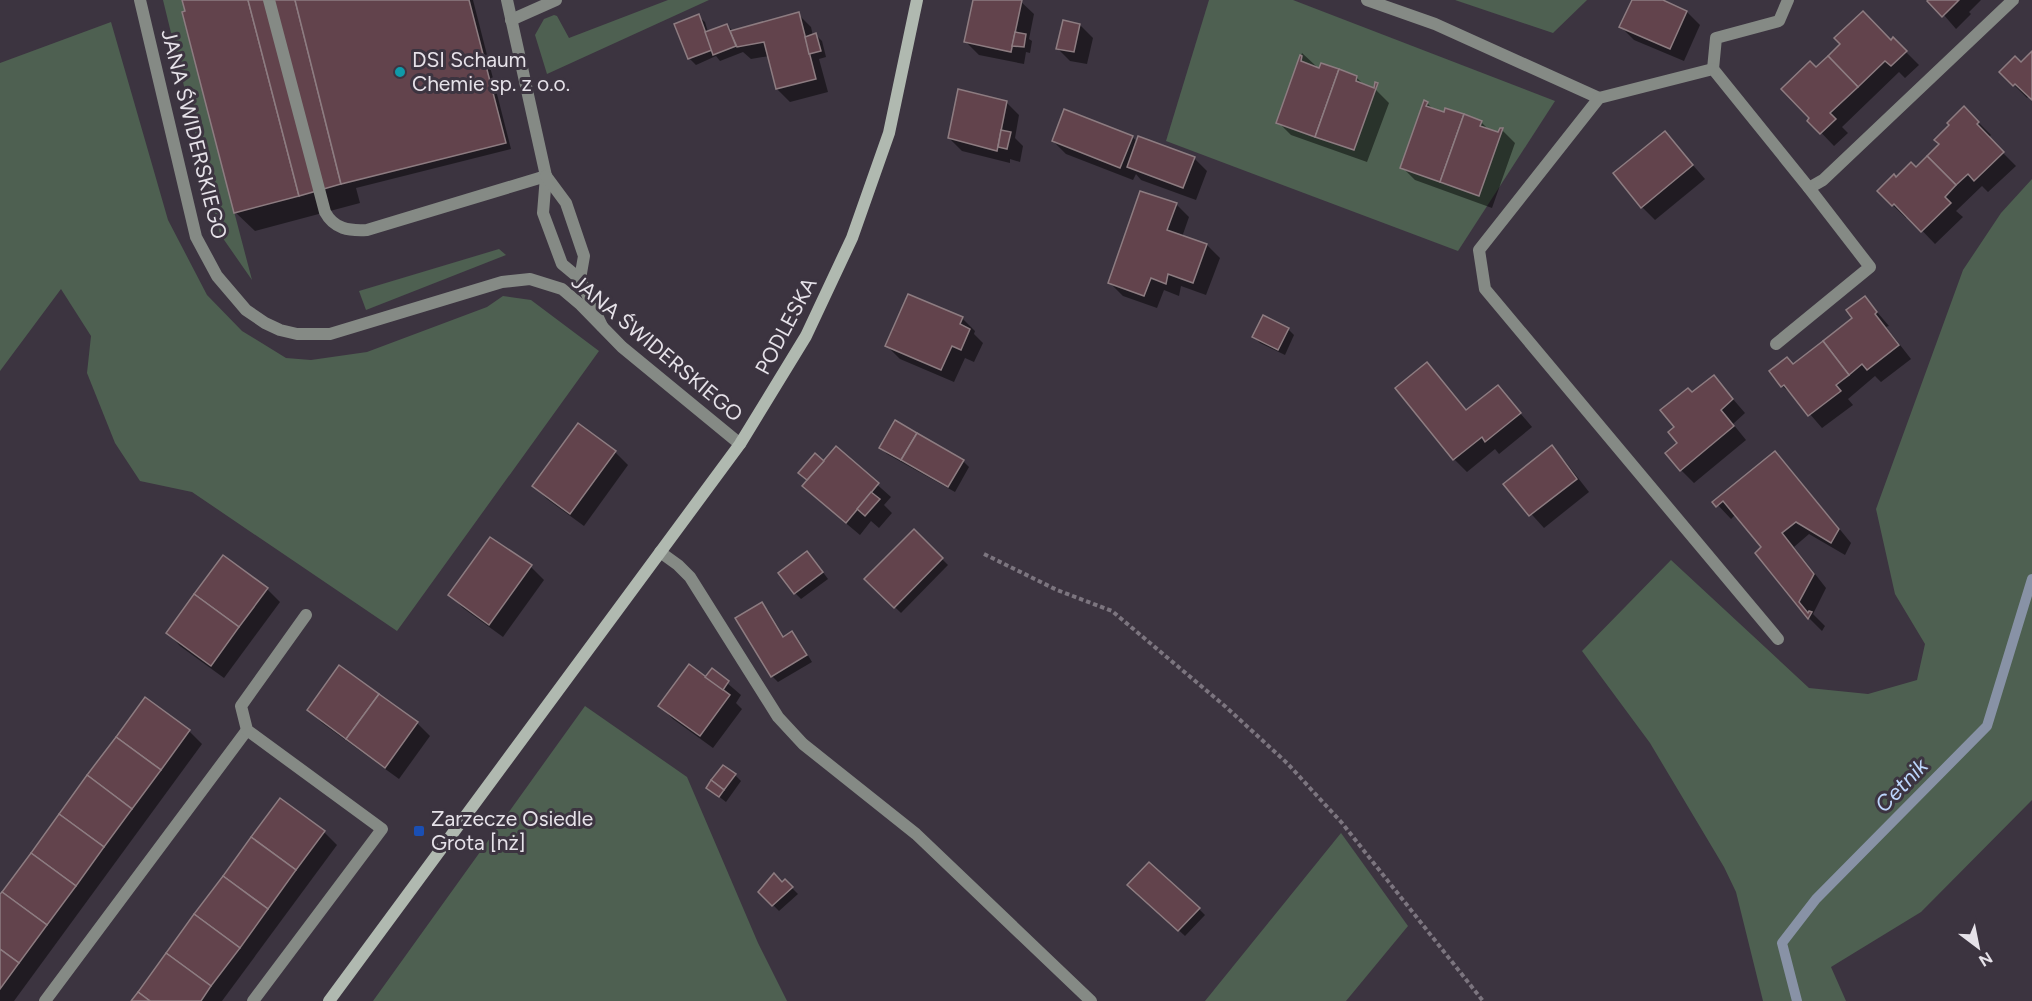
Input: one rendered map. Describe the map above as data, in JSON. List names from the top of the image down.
{
  "streets": {
    "street": ["JANA ŚWIDERSKIEGO", "PODLESKA"]
  },
  "crossings": [
    ["JANA ŚWIDERSKIEGO", "PODLESKA"]
  ],
  "water": ["Cetnik"],
  "places": {
    "other": ["DSI Schaum Chemie sp. z o.o."],
    "transit": ["Zarzecze Osiedle Grota [nż]"]
  },
  "north": "bottom right"
}
